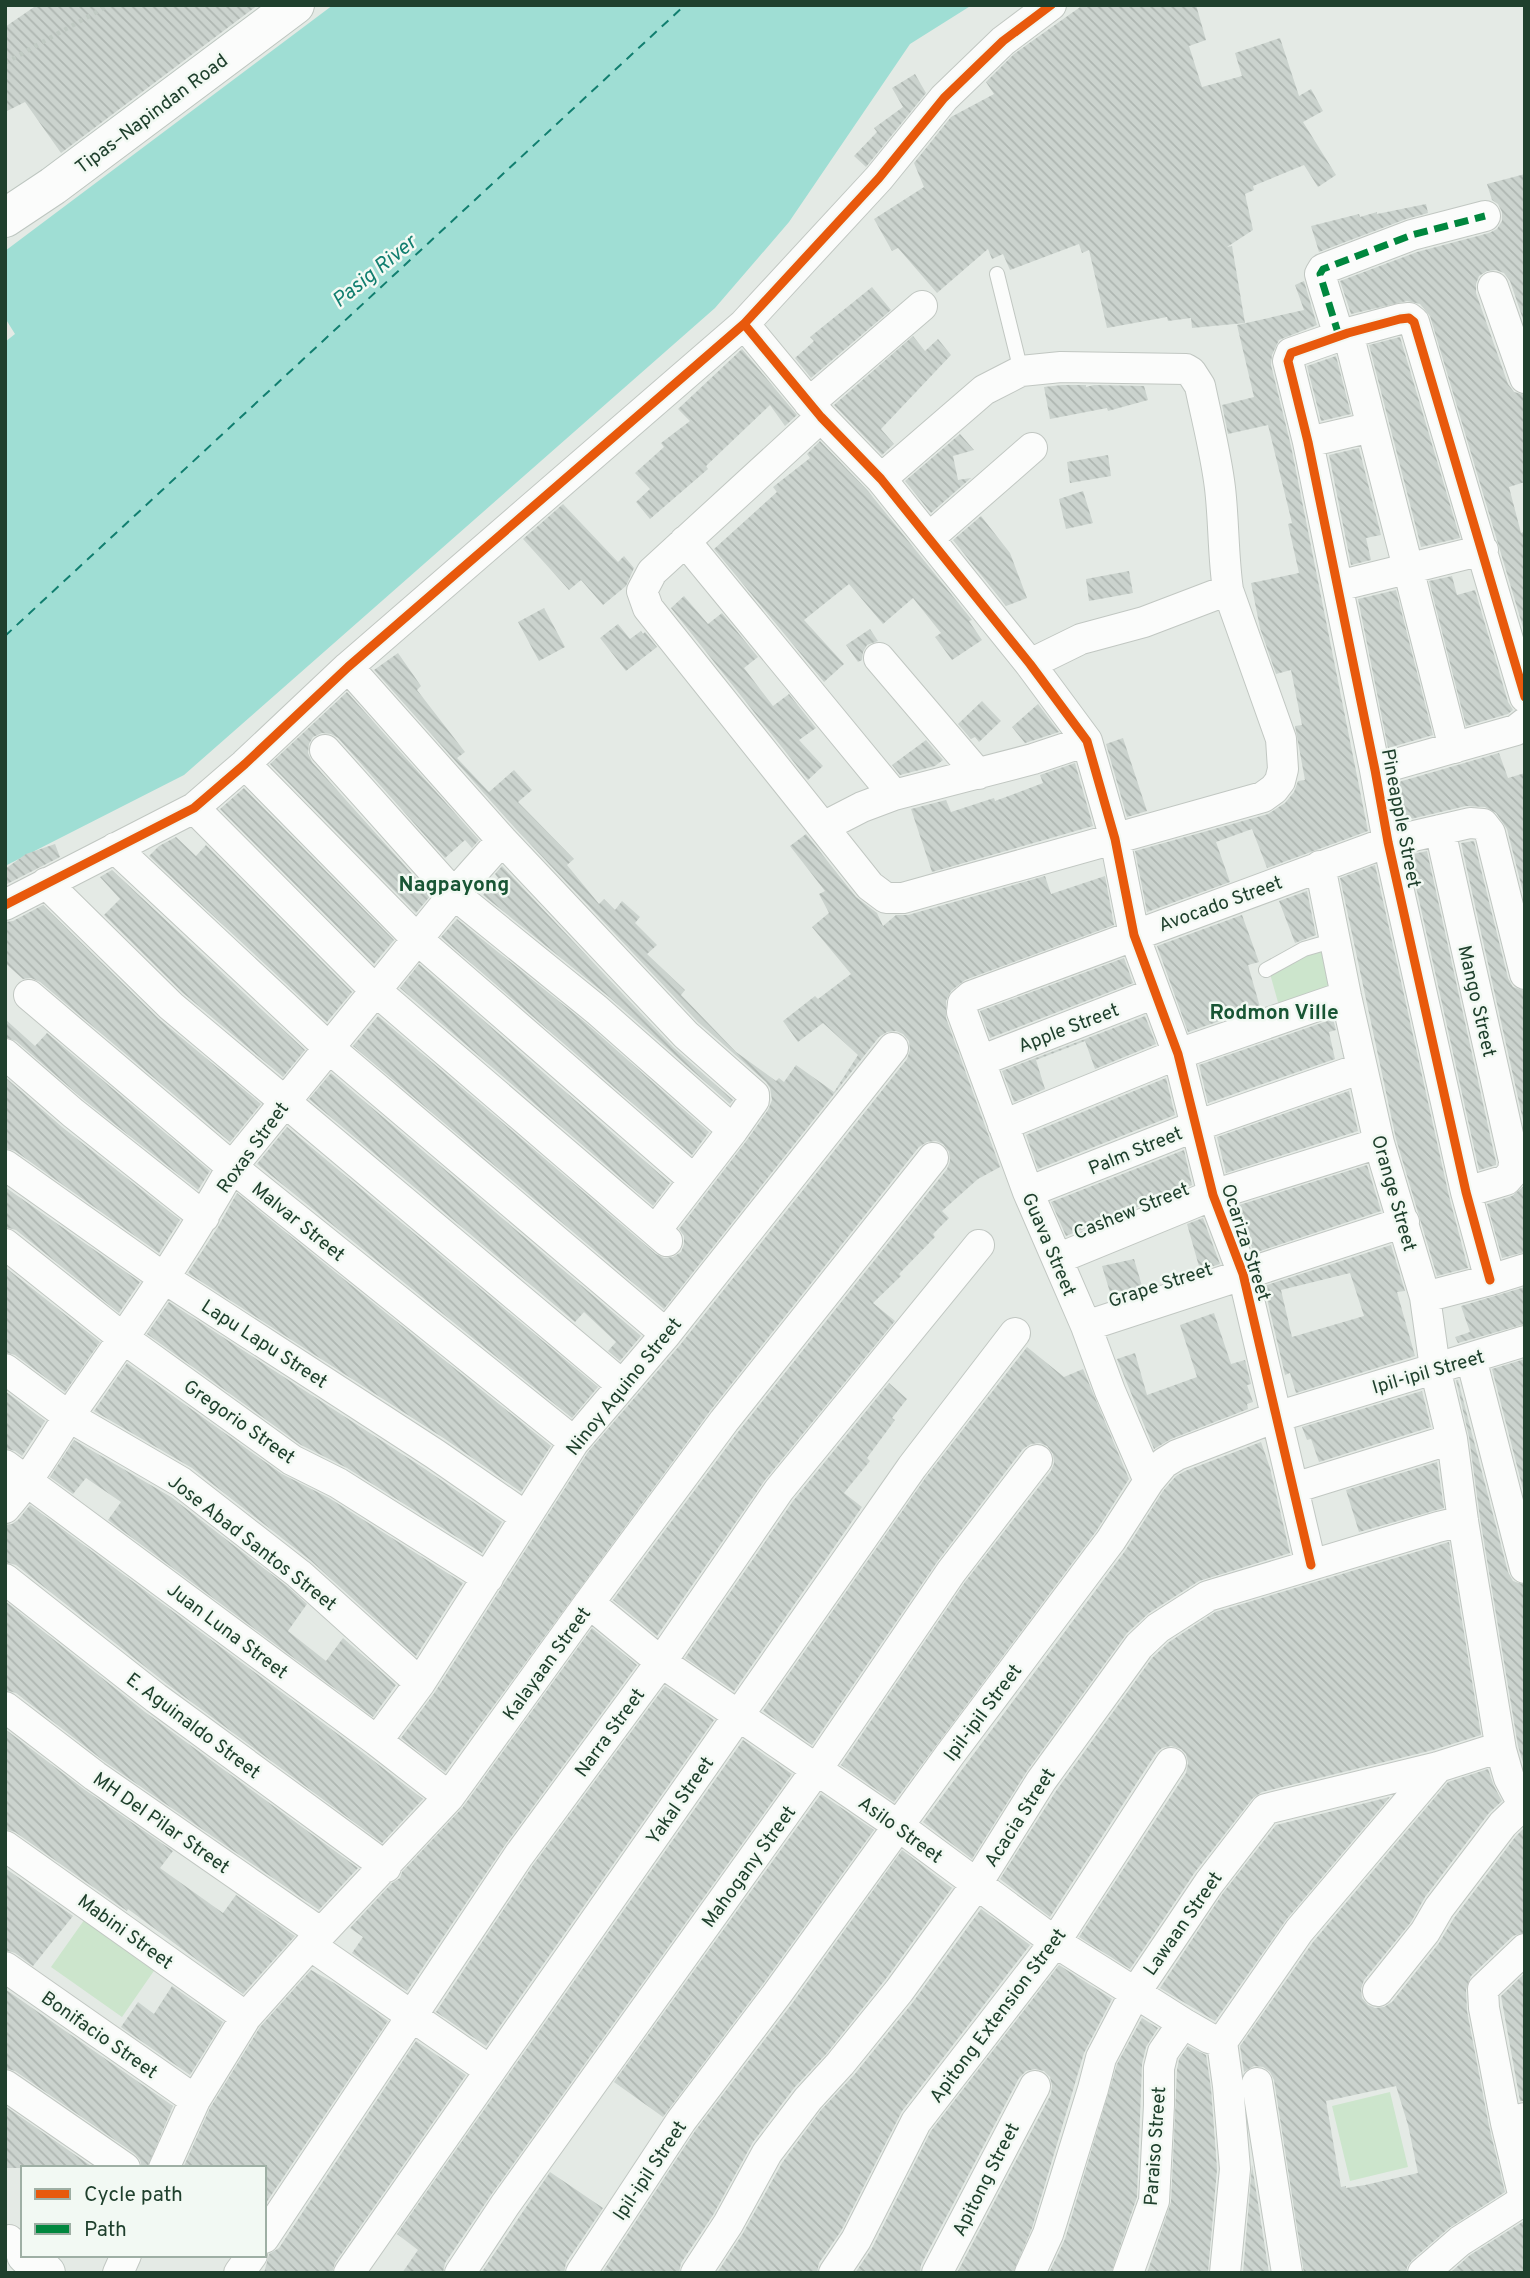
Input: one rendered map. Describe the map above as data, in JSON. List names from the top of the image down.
{
  "streets": {
    "main road": ["Tipas–Napindan Road"],
    "street": [
      "Pineapple Street",
      "Avocado Street",
      "Mango Street",
      "Apple Street",
      "Roxas Street",
      "Palm Street",
      "Orange Street",
      "Cashew Street",
      "Malvar Street",
      "Ocariza Street",
      "Guava Street",
      "Grape Street",
      "Lapu Lapu Street",
      "Ipil-ipil Street",
      "Ninoy Aquino Street",
      "Gregorio Street",
      "Jose Abad Santos Street",
      "Juan Luna Street",
      "Kalayaan Street",
      "E. Aguinaldo Street",
      "Narra Street",
      "Yakal Street",
      "Acacia Street",
      "MH Del Pilar Street",
      "Asilo Street",
      "Mahogany Street",
      "Lawaan Street",
      "Mabini Street",
      "Apitong Extension Street",
      "Bonifacio Street",
      "Paraiso Street",
      "Apitong Street"
    ]
  },
  "crossings": [
    ["Pineapple Street", "Avocado Street"],
    ["Pineapple Street", "Mango Street"],
    ["Avocado Street", "Mango Street"],
    ["Avocado Street", "Orange Street"],
    ["Avocado Street", "Ocariza Street"],
    ["Avocado Street", "Guava Street"],
    ["Apple Street", "Ocariza Street"],
    ["Apple Street", "Guava Street"],
    ["Roxas Street", "Malvar Street"],
    ["Roxas Street", "Lapu Lapu Street"],
    ["Roxas Street", "Gregorio Street"],
    ["Roxas Street", "Jose Abad Santos Street"],
    ["Roxas Street", "Juan Luna Street"],
    ["Palm Street", "Orange Street"],
    ["Palm Street", "Ocariza Street"],
    ["Palm Street", "Guava Street"],
    ["Orange Street", "Cashew Street"],
    ["Orange Street", "Grape Street"],
    ["Orange Street", "Ipil-ipil Street"],
    ["Orange Street", "Acacia Street"],
    ["Orange Street", "Lawaan Street"],
    ["Cashew Street", "Ocariza Street"],
    ["Cashew Street", "Guava Street"],
    ["Malvar Street", "Ninoy Aquino Street"],
    ["Ocariza Street", "Grape Street"],
    ["Ocariza Street", "Ipil-ipil Street"],
    ["Ocariza Street", "Acacia Street"],
    ["Guava Street", "Grape Street"],
    ["Guava Street", "Ipil-ipil Street"],
    ["Lapu Lapu Street", "Ninoy Aquino Street"],
    ["Ipil-ipil Street", "Asilo Street"],
    ["Ninoy Aquino Street", "Gregorio Street"],
    ["Ninoy Aquino Street", "Jose Abad Santos Street"],
    ["Ninoy Aquino Street", "Juan Luna Street"],
    ["Juan Luna Street", "Kalayaan Street"],
    ["Kalayaan Street", "E. Aguinaldo Street"],
    ["Kalayaan Street", "MH Del Pilar Street"],
    ["Kalayaan Street", "Asilo Street"],
    ["Kalayaan Street", "Mabini Street"],
    ["Kalayaan Street", "Bonifacio Street"],
    ["Narra Street", "MH Del Pilar Street"],
    ["Narra Street", "Asilo Street"],
    ["Yakal Street", "MH Del Pilar Street"],
    ["Yakal Street", "Asilo Street"],
    ["Acacia Street", "Asilo Street"],
    ["Asilo Street", "Mahogany Street"],
    ["Asilo Street", "Lawaan Street"],
    ["Asilo Street", "Apitong Extension Street"],
    ["Asilo Street", "Paraiso Street"]
  ],
  "districts": ["Nagpayong", "Rodmon Ville"],
  "water": ["Pasig River"],
  "legend": ["Cycle path", "Path"]
}
